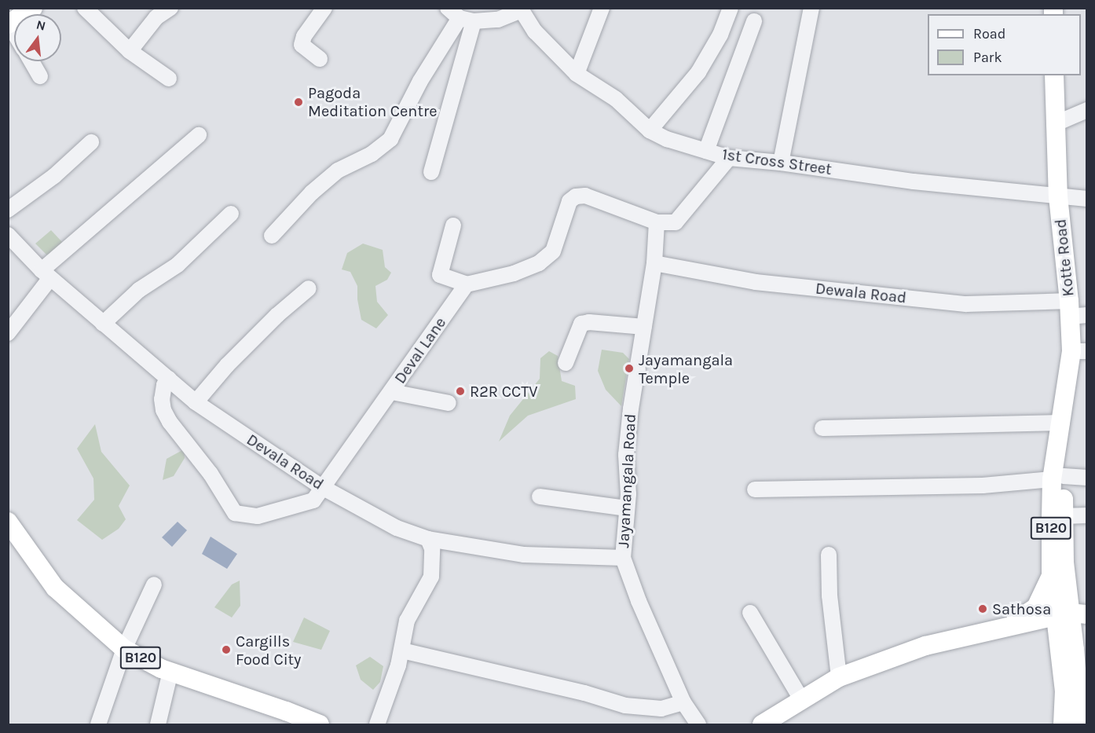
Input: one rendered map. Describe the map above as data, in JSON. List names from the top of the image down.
{
  "streets": {
    "main road": ["Kotte Road", "B120"],
    "street": [
      "1st Cross Street",
      "Dewala Road",
      "Deval Lane",
      "Devala Road",
      "Jayamangala Road"
    ]
  },
  "crossings": [
    ["1st Cross Street", "Kotte Road"],
    ["Kotte Road", "Dewala Road"],
    ["Dewala Road", "Jayamangala Road"],
    ["Deval Lane", "Devala Road"],
    ["Devala Road", "Jayamangala Road"]
  ],
  "places": [
    "Pagoda Meditation Centre",
    "Jayamangala Temple",
    "R2R CCTV",
    "Sathosa",
    "Cargills Food City"
  ],
  "legend": ["Road", "Park"],
  "north": "top"
}
